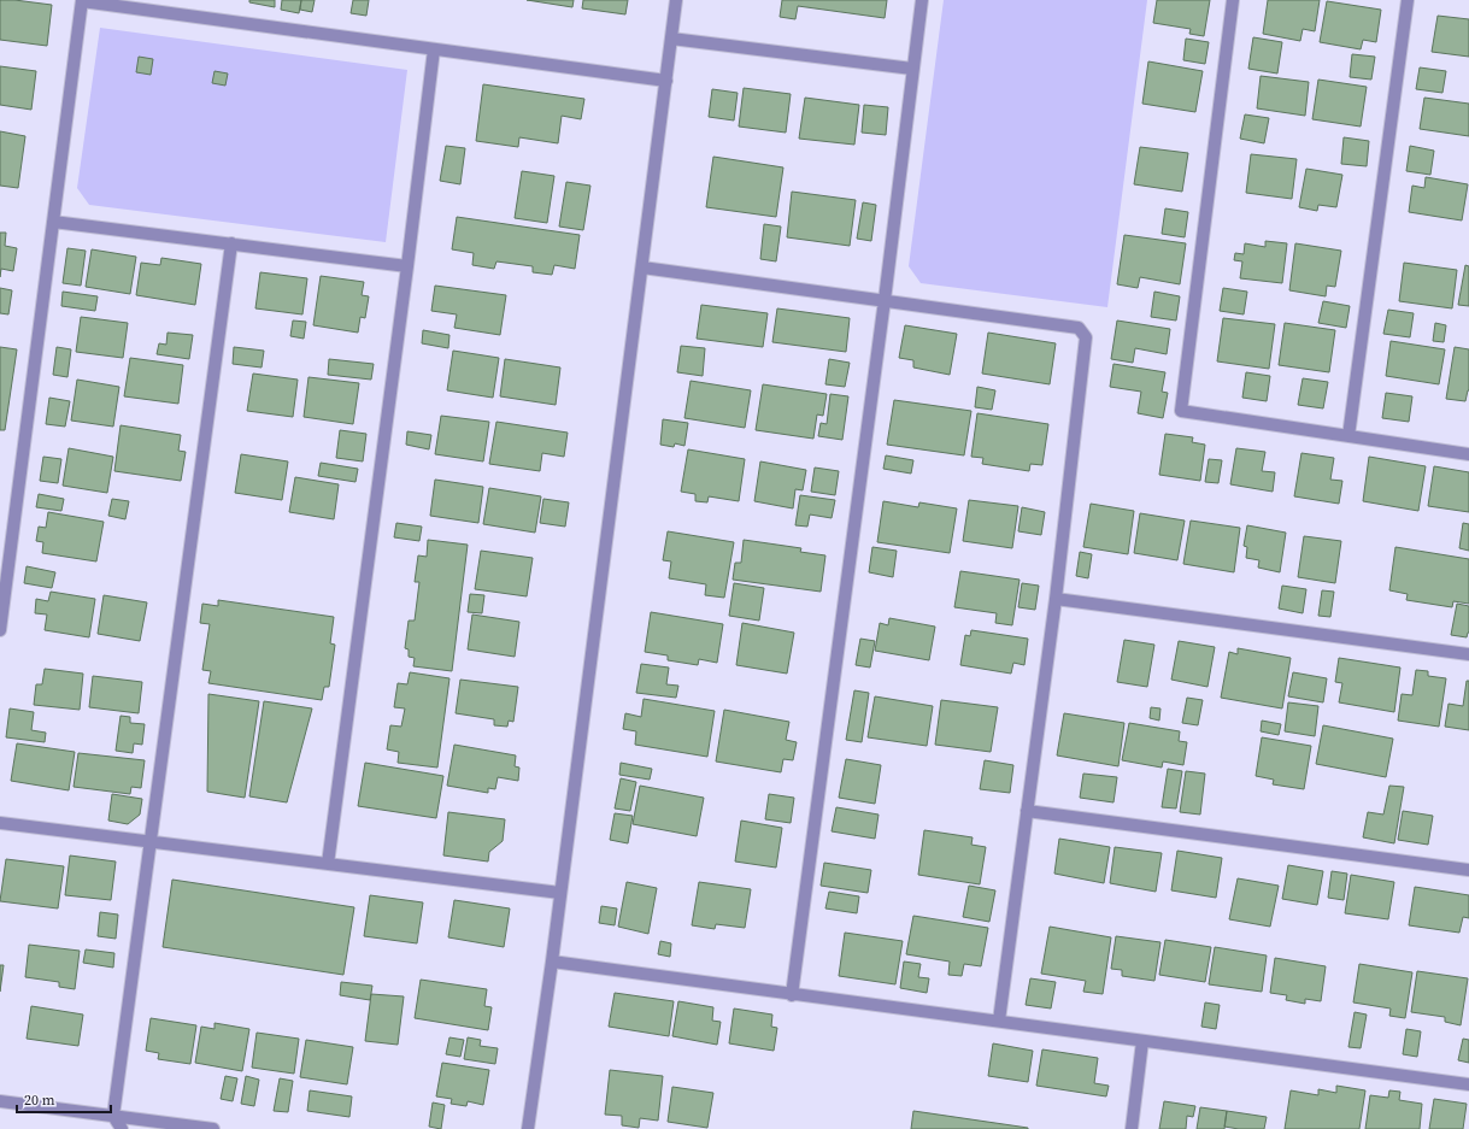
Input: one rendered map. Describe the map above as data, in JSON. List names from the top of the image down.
{
  "scale_bar": "20 m"
}
